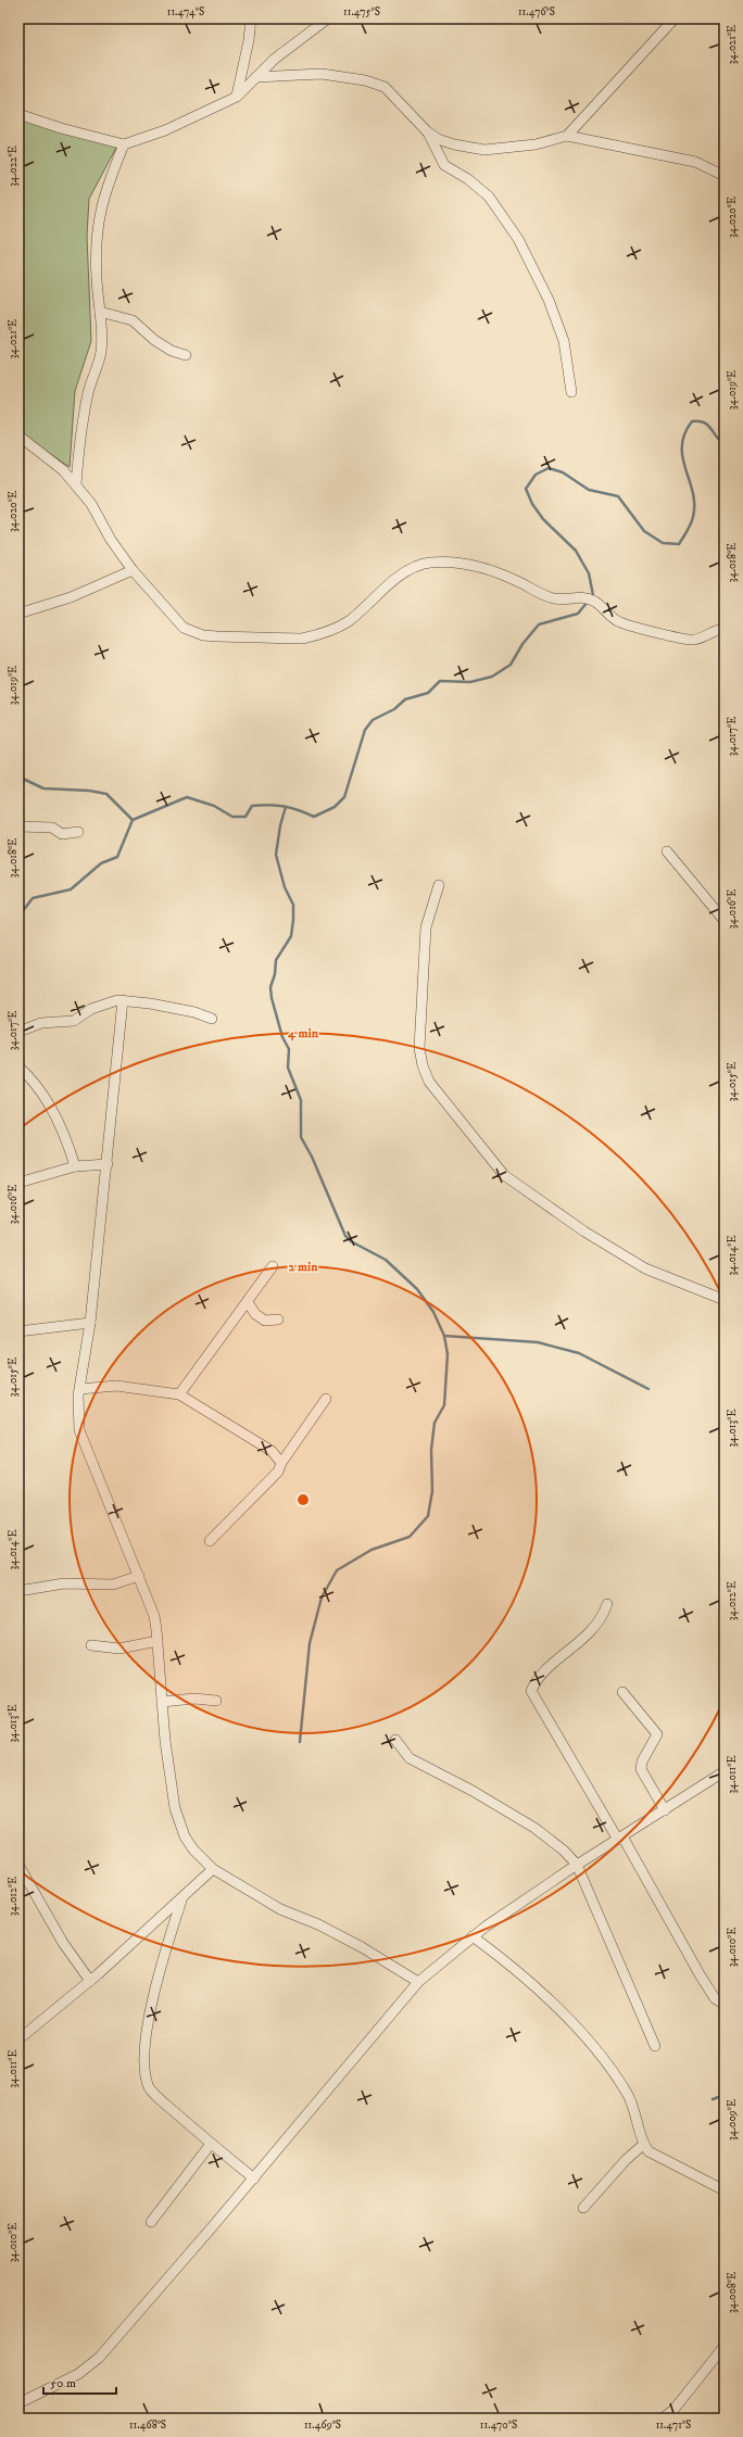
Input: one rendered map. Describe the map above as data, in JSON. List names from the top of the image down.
{
  "scale_bar": "50 m",
  "coordinates": [
    "11.474°S",
    "11.475°S",
    "11.476°S",
    "34.021°E",
    "34.022°E",
    "34.020°E",
    "34.019°E",
    "34.018°E",
    "34.017°E",
    "34.016°E",
    "34.015°E",
    "34.014°E",
    "34.013°E",
    "34.012°E",
    "34.011°E",
    "34.010°E",
    "34.009°E",
    "34.008°E",
    "11.468°S",
    "11.469°S",
    "11.470°S",
    "11.471°S"
  ],
  "rings": ["4 min", "2 min"]
}
